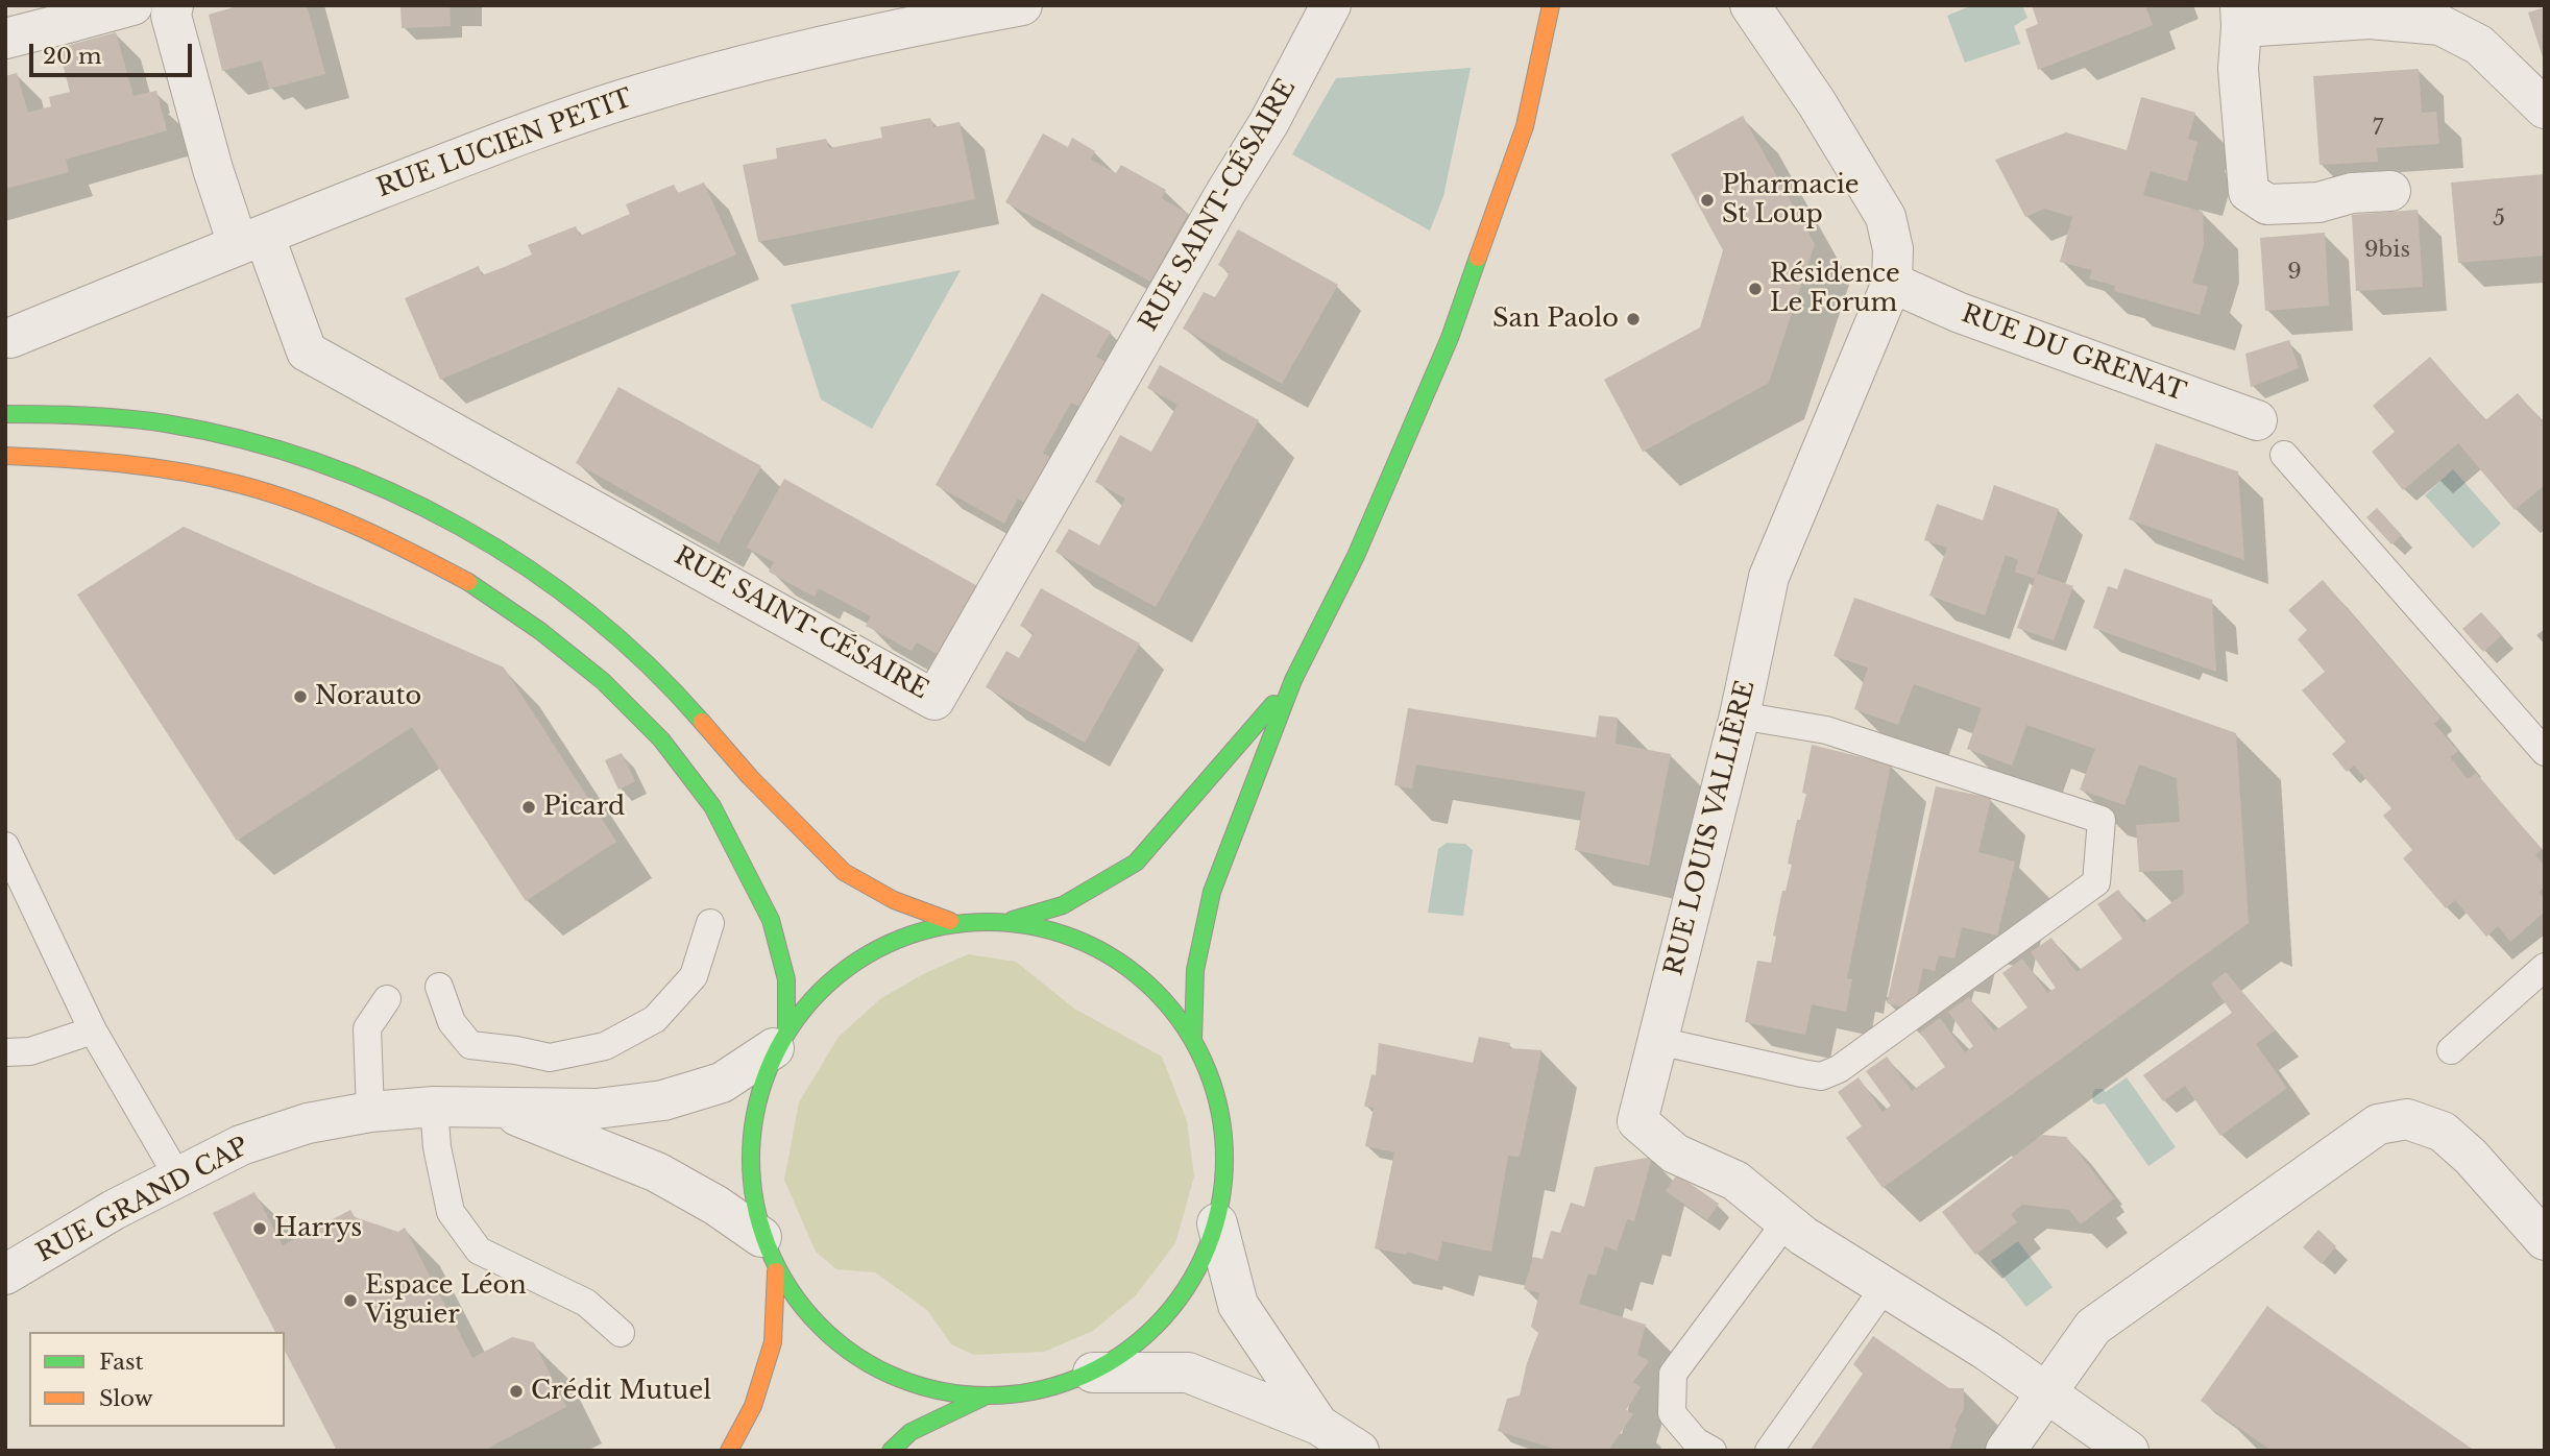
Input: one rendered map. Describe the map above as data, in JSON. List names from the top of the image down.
{
  "streets": {
    "street": [
      "RUE LUCIEN PETIT",
      "RUE SAINT-CÉSAIRE",
      "RUE DU GRENAT",
      "RUE LOUIS VALLIÈRE",
      "RUE GRAND CAP"
    ]
  },
  "crossings": [
    ["RUE LUCIEN PETIT", "RUE SAINT-CÉSAIRE"],
    ["RUE DU GRENAT", "RUE LOUIS VALLIÈRE"]
  ],
  "places": [
    "Pharmacie St Loup",
    "Résidence Le Forum",
    "San Paolo",
    "Norauto",
    "Picard",
    "Harrys",
    "Espace Léon Viguier",
    "Crédit Mutuel"
  ],
  "house_numbers": [
    "7",
    "5",
    "9bis",
    "9"
  ],
  "legend": ["Fast", "Slow"],
  "scale_bar": "20 m"
}
